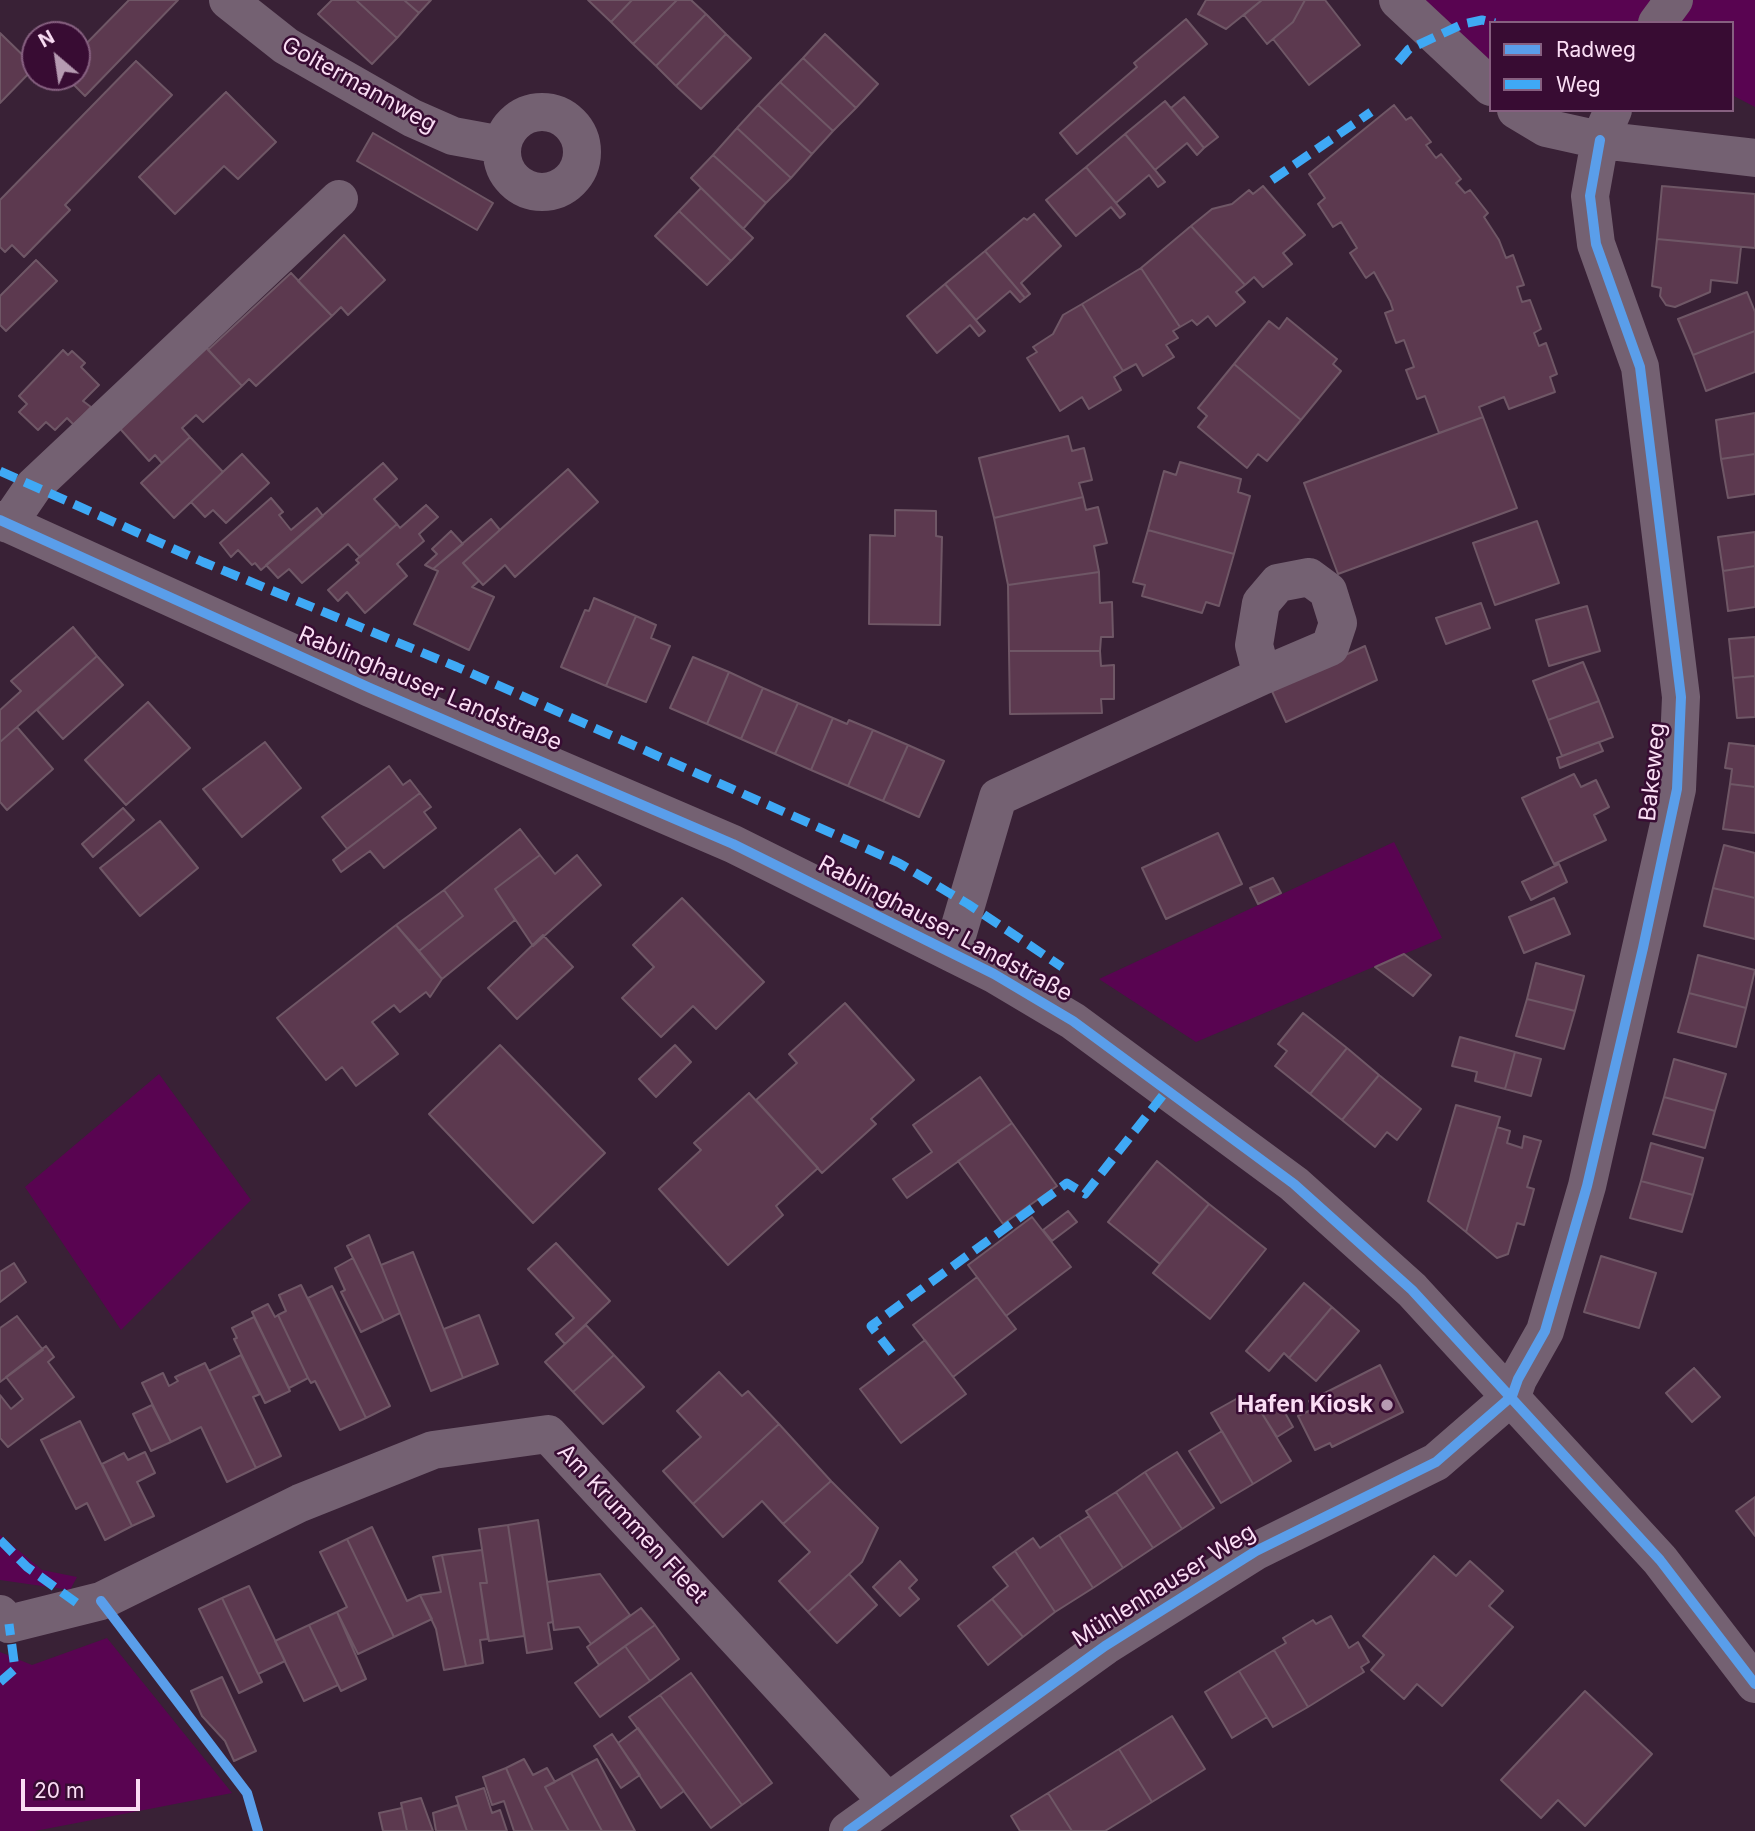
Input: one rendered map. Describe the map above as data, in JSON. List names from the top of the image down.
{
  "streets": {
    "street": [
      "Goltermannweg",
      "Rablinghauser Landstraße",
      "Bakeweg",
      "Am Krummen Fleet",
      "Mühlenhauser Weg"
    ]
  },
  "crossings": [
    ["Rablinghauser Landstraße", "Bakeweg"],
    ["Rablinghauser Landstraße", "Mühlenhauser Weg"],
    ["Bakeweg", "Mühlenhauser Weg"],
    ["Am Krummen Fleet", "Mühlenhauser Weg"]
  ],
  "places": ["Hafen Kiosk"],
  "legend": ["Radweg", "Weg"],
  "scale_bar": "20 m",
  "north": "top left"
}
